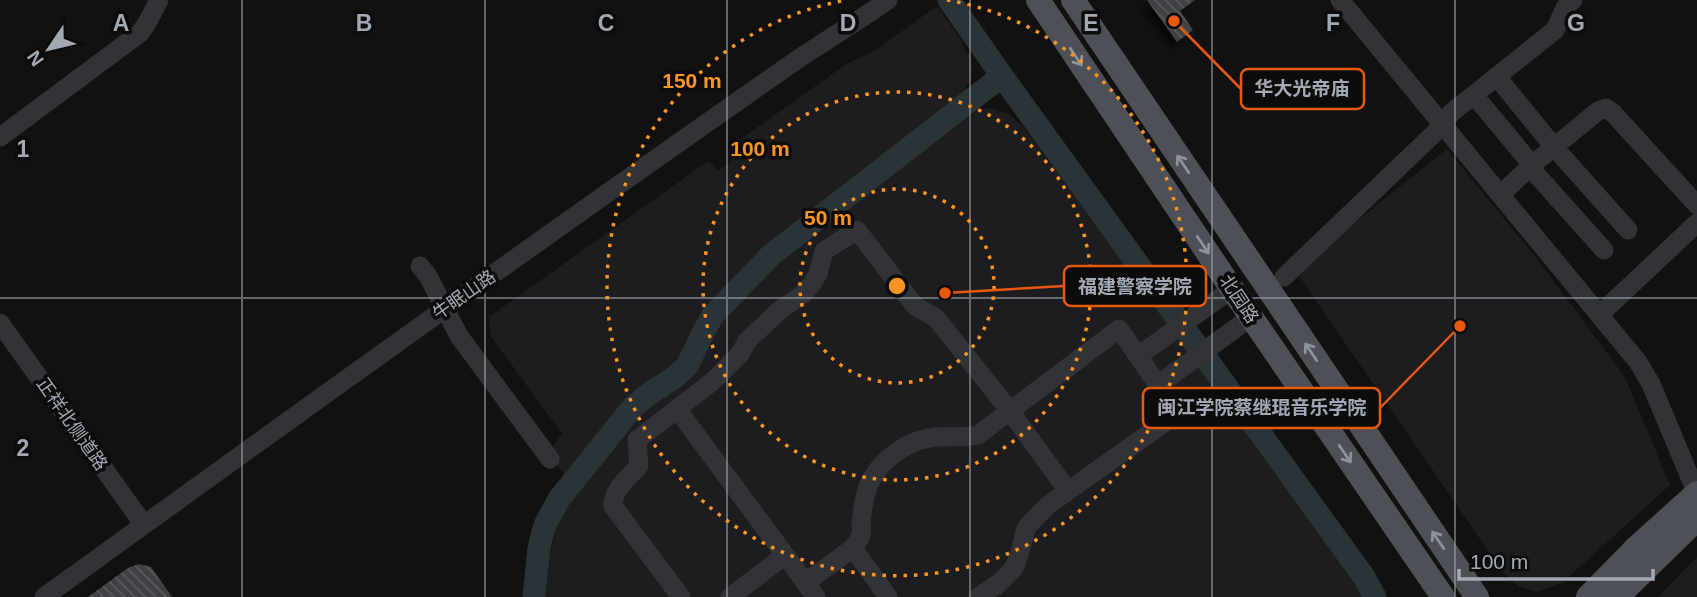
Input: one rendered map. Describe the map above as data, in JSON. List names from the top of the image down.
{
  "streets": {
    "main road": ["北园路"],
    "street": ["牛眠山路", "正祥北侧道路"]
  },
  "crossings": [
    ["牛眠山路", "正祥北侧道路"]
  ],
  "places": ["华大光帝庙", "福建警察学院", "闽江学院蔡继琨音乐学院"],
  "scale_bar": "100 m",
  "north": "bottom left",
  "grid": {
    "columns": [
      "A",
      "B",
      "C",
      "D",
      "E",
      "F",
      "G"
    ],
    "rows": ["1", "2"]
  },
  "rings": ["150 m", "100 m", "50 m"]
}
